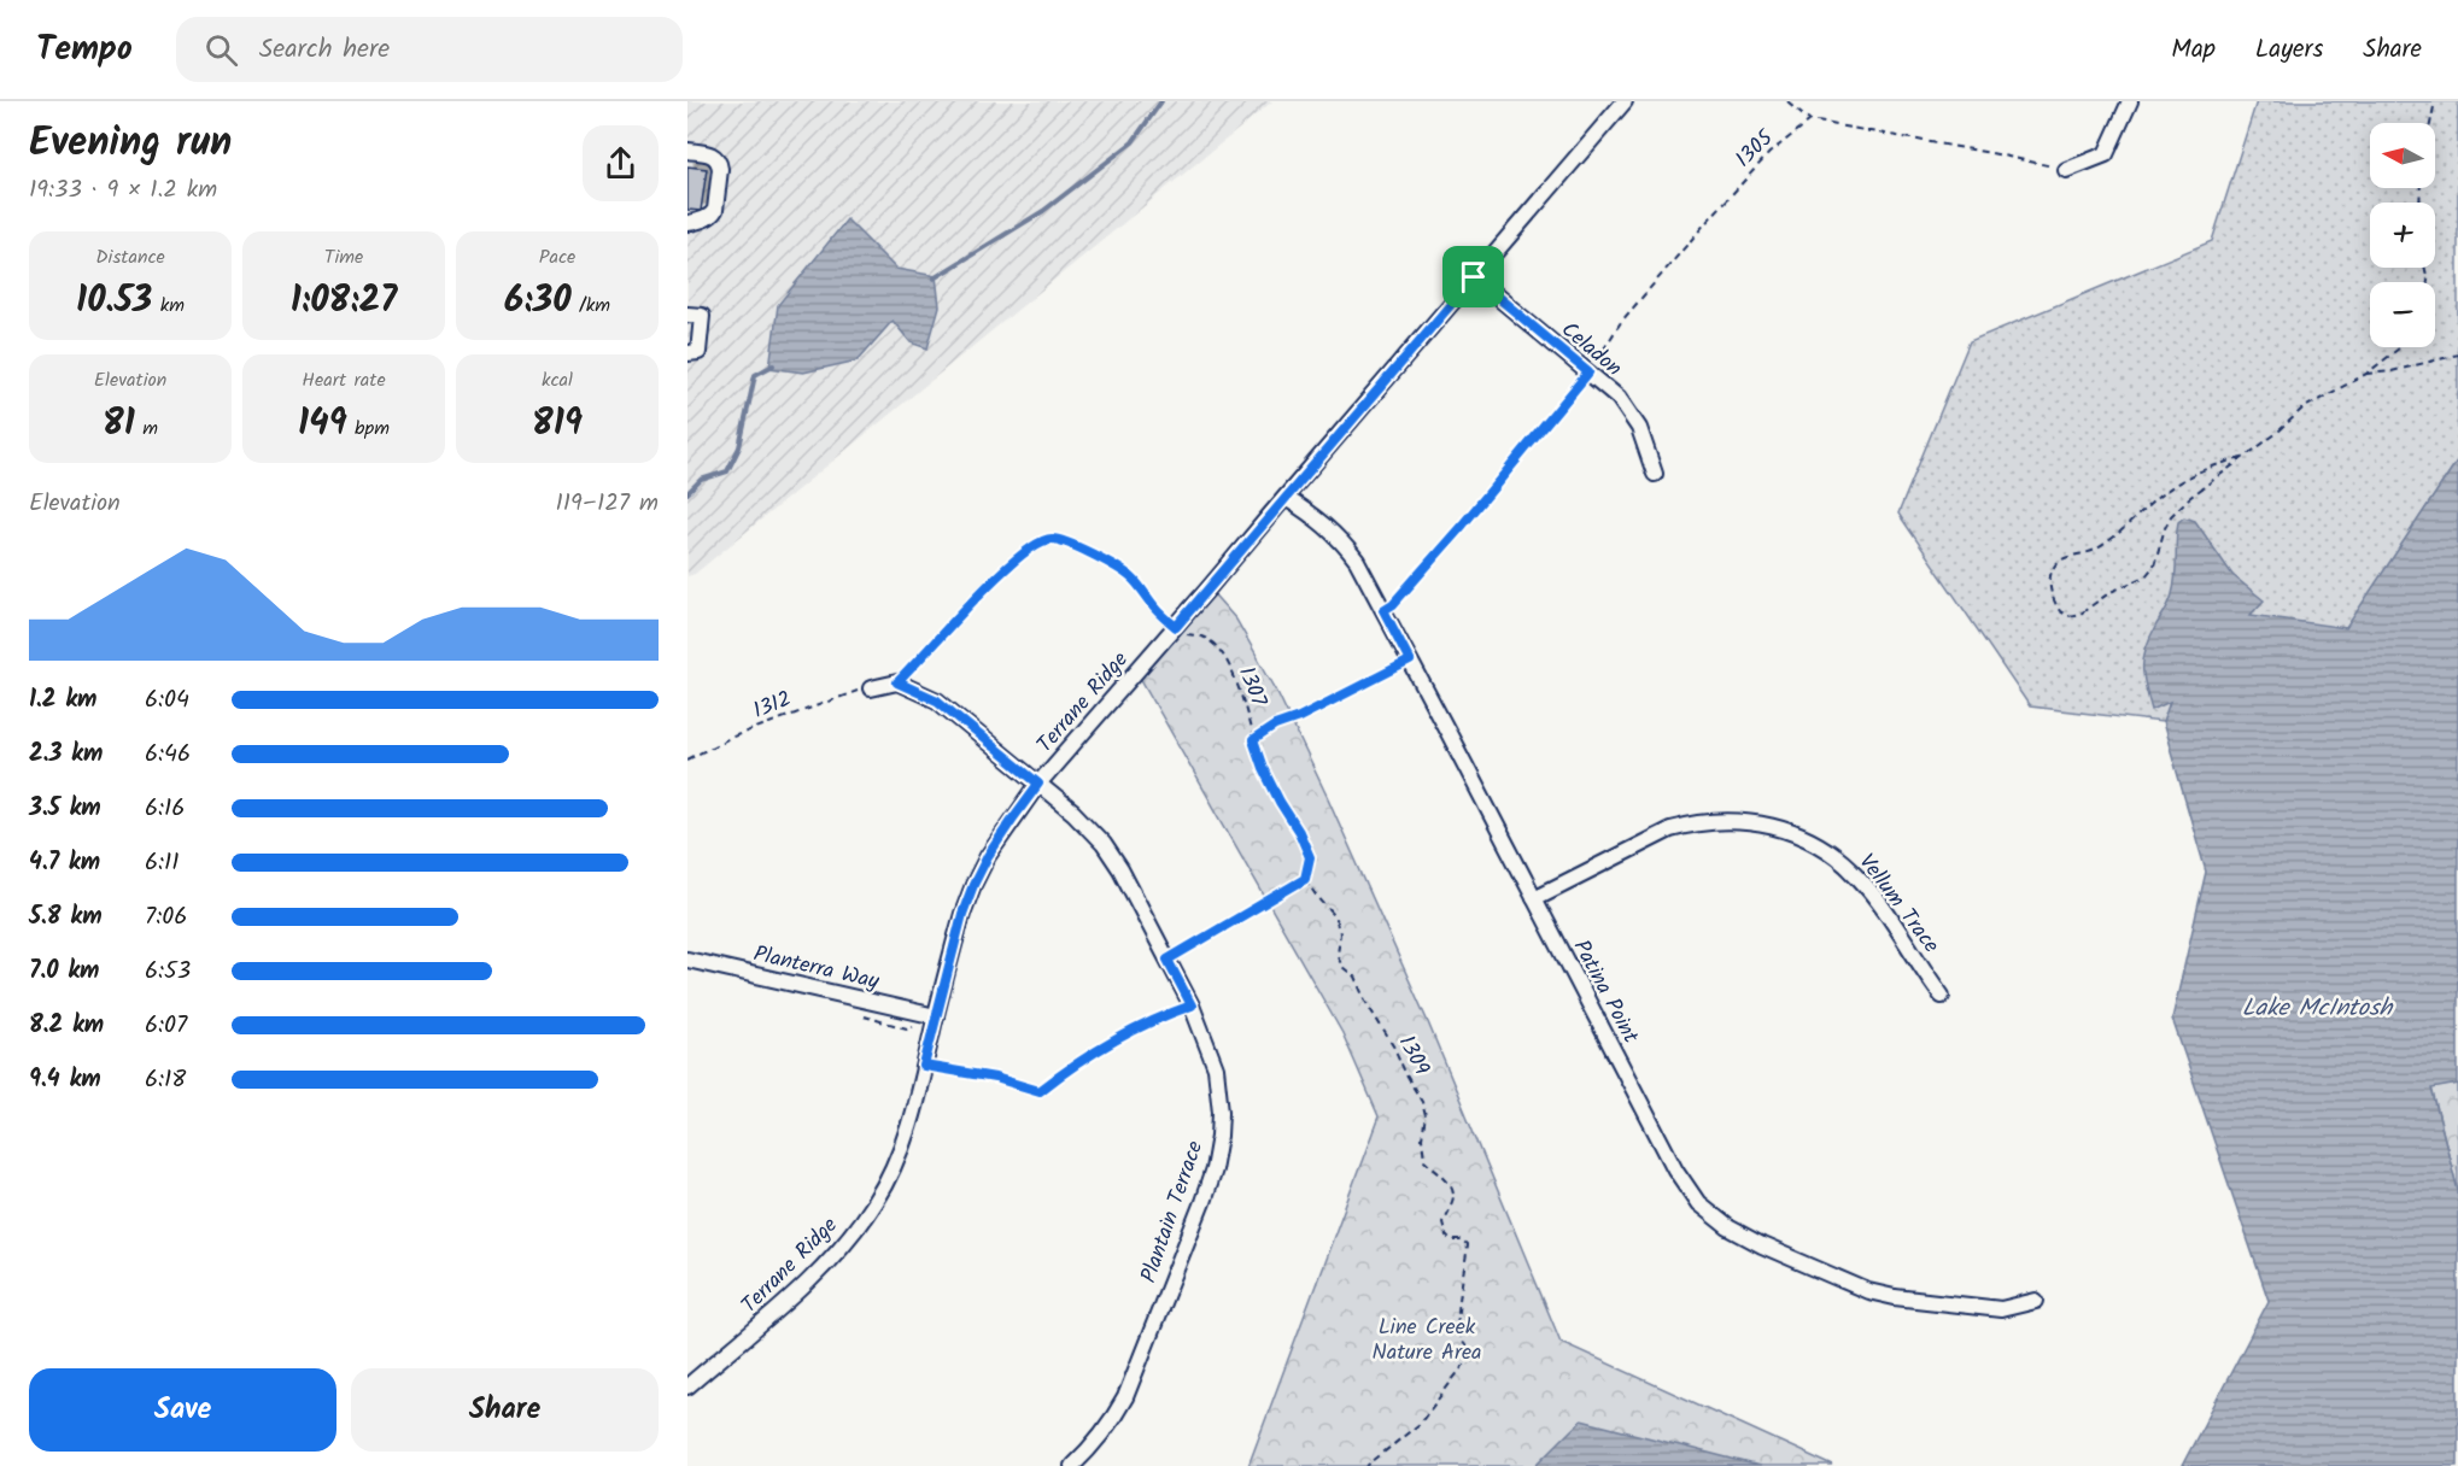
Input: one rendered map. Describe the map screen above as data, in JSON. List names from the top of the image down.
{
  "streets": {
    "street": [
      "Celadon",
      "Terrane Ridge",
      "Vellum Trace",
      "Planterra Way",
      "Patina Point",
      "Plantain Terrace"
    ],
    "path": [
      "1305",
      "1307",
      "1312",
      "1309"
    ]
  },
  "crossings": [
    ["1305", "Celadon"],
    ["1305", "Patina Point"],
    ["Celadon", "Terrane Ridge"],
    ["1307", "Terrane Ridge"],
    ["1307", "Patina Point"],
    ["Terrane Ridge", "Planterra Way"],
    ["Terrane Ridge", "Patina Point"],
    ["Terrane Ridge", "Plantain Terrace"],
    ["Vellum Trace", "Patina Point"]
  ],
  "water": ["Lake McIntosh"],
  "parks": ["Line Creek Nature Area"],
  "north": "left",
  "page": {
    "header": "Tempo",
    "search": "Search here",
    "nav": ["Map", "Layers", "Share"],
    "heading": ["Evening run", "19:33 · 9 × 1.2 km"],
    "map_buttons": ["+", "−"],
    "stats": [
      ["Distance", "10.53 km"],
      ["Time", "1:08:27"],
      ["Pace", "6:30 /km"],
      ["Elevation", "81 m"],
      ["Heart rate", "149 bpm"],
      ["kcal", "819"]
    ],
    "chart": ["Elevation", "119–127 m"],
    "list": [
      {
        "name": "1.2 km",
        "note": "6:04"
      },
      {
        "name": "2.3 km",
        "note": "6:46"
      },
      {
        "name": "3.5 km",
        "note": "6:16"
      },
      {
        "name": "4.7 km",
        "note": "6:11"
      },
      {
        "name": "5.8 km",
        "note": "7:06"
      },
      {
        "name": "7.0 km",
        "note": "6:53"
      },
      {
        "name": "8.2 km",
        "note": "6:07"
      },
      {
        "name": "9.4 km",
        "note": "6:18"
      }
    ],
    "buttons": ["Save", "Share"]
  }
}
